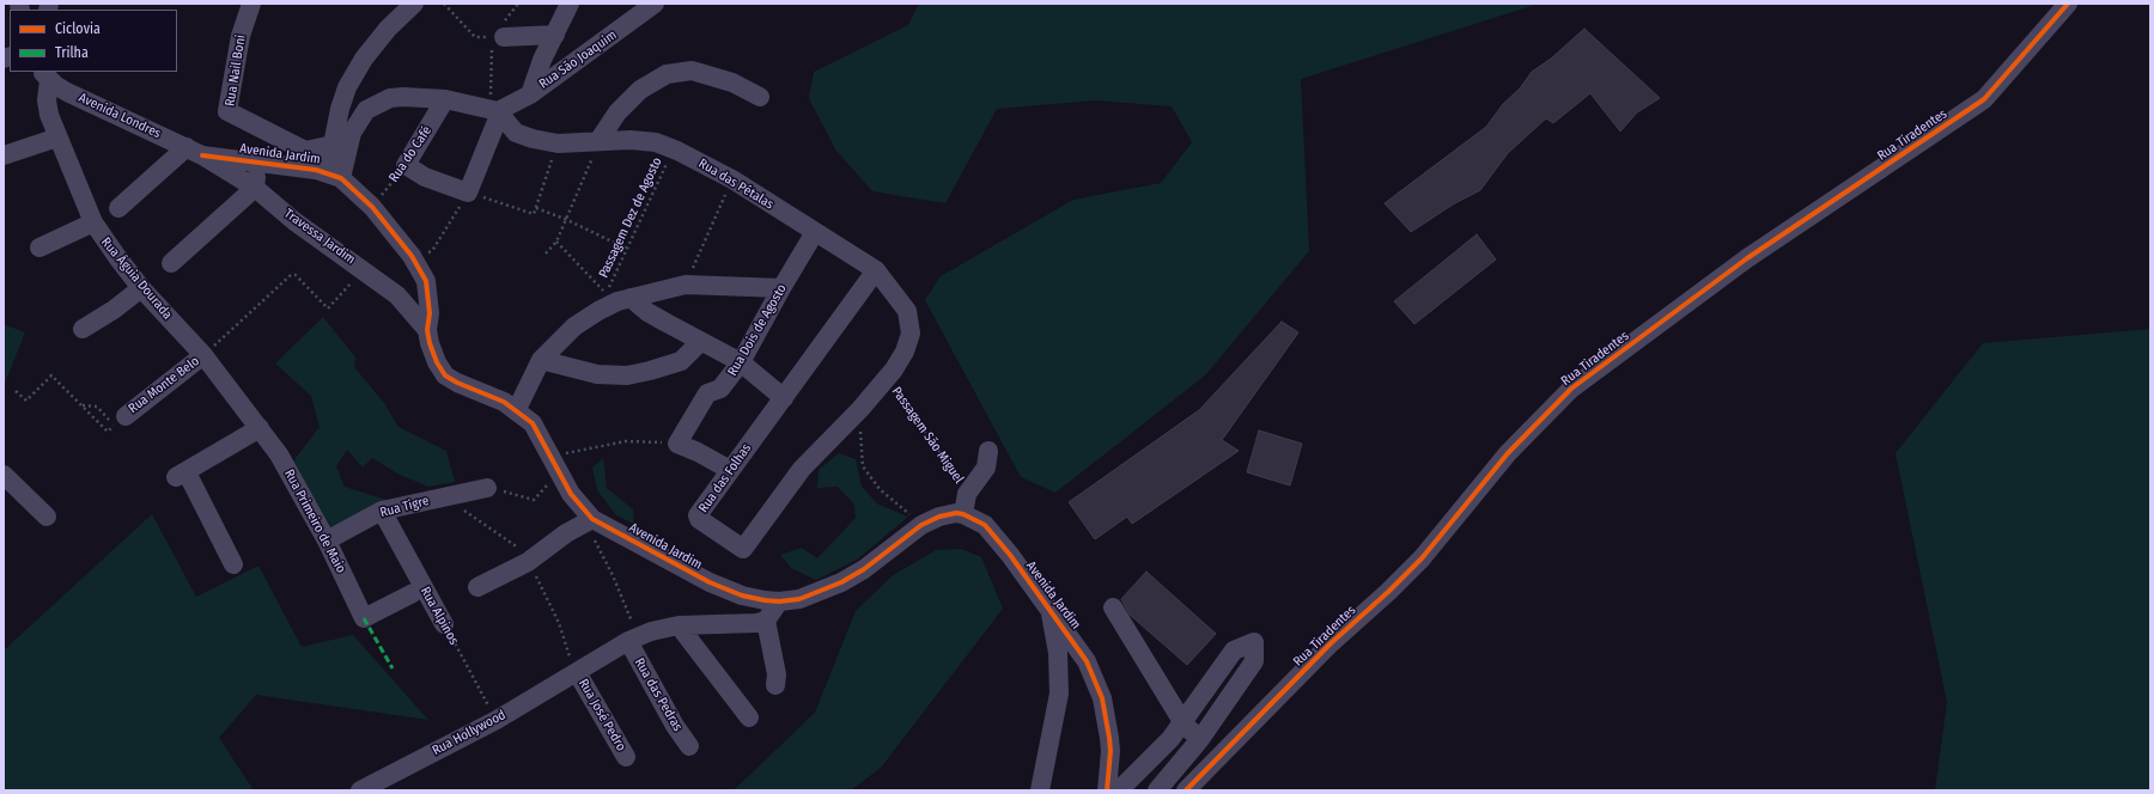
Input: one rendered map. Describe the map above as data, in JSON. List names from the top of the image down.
{
  "streets": {
    "street": [
      "Rua São Joaquim",
      "Rua Nail Boni",
      "Avenida Londres",
      "Rua Tiradentes",
      "Avenida Jardim",
      "Rua do Café",
      "Rua das Pétalas",
      "Travessa Jardim",
      "Rua Águia Dourada",
      "Rua Dois de Agosto",
      "Rua Monte Belo",
      "Rua das Folhas",
      "Rua Tigre",
      "Rua Primeiro de Maio",
      "Rua Alpinos",
      "Rua das Pedras",
      "Rua José Pedro",
      "Rua Hollywood"
    ],
    "path": ["Passagem Dez de Agosto", "Passagem São Miguel"]
  },
  "crossings": [
    ["Rua São Joaquim", "Rua das Pétalas"],
    ["Avenida Londres", "Avenida Jardim"],
    ["Avenida Londres", "Travessa Jardim"],
    ["Avenida Londres", "Rua Águia Dourada"],
    ["Avenida Jardim", "Rua do Café"],
    ["Avenida Jardim", "Travessa Jardim"],
    ["Rua das Pétalas", "Passagem Dez de Agosto"],
    ["Rua das Pétalas", "Rua Dois de Agosto"],
    ["Rua das Pétalas", "Passagem São Miguel"],
    ["Rua das Pétalas", "Rua das Folhas"],
    ["Rua Águia Dourada", "Rua Monte Belo"],
    ["Rua Águia Dourada", "Rua Primeiro de Maio"],
    ["Rua Tigre", "Rua Primeiro de Maio"],
    ["Rua Tigre", "Rua Alpinos"],
    ["Rua Alpinos", "Rua Hollywood"],
    ["Rua das Pedras", "Rua Hollywood"],
    ["Rua José Pedro", "Rua Hollywood"]
  ],
  "legend": ["Ciclovia", "Trilha"]
}
